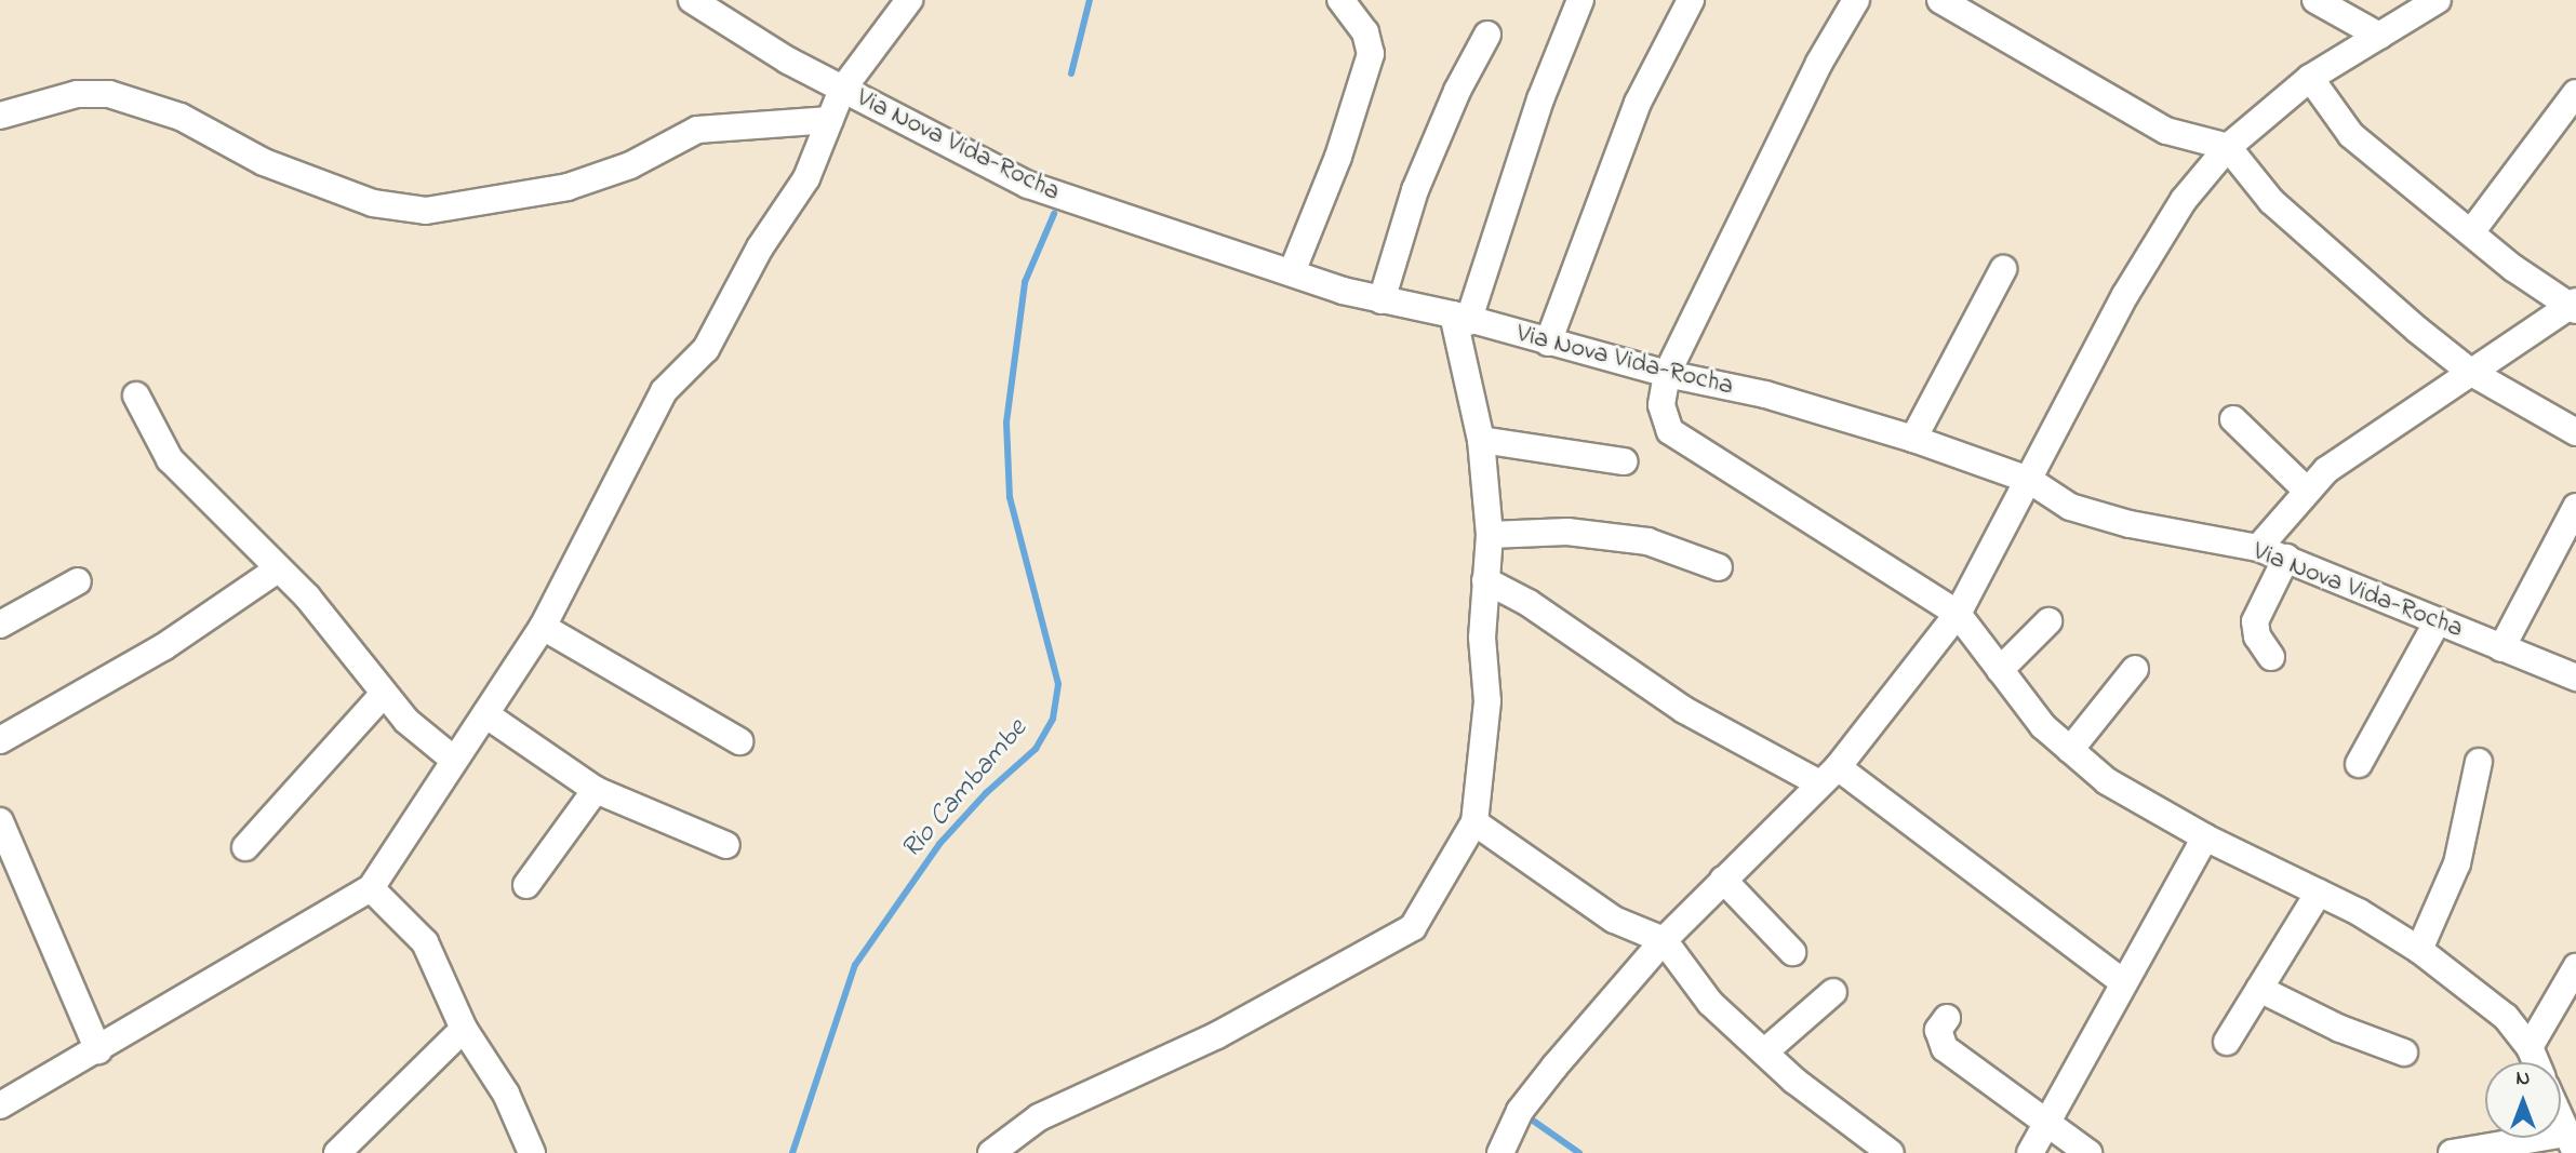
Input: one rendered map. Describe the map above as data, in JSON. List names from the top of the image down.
{
  "streets": {
    "street": ["Via Nova Vida-Rocha"]
  },
  "water": ["Rio Cambambe"],
  "north": "top"
}
